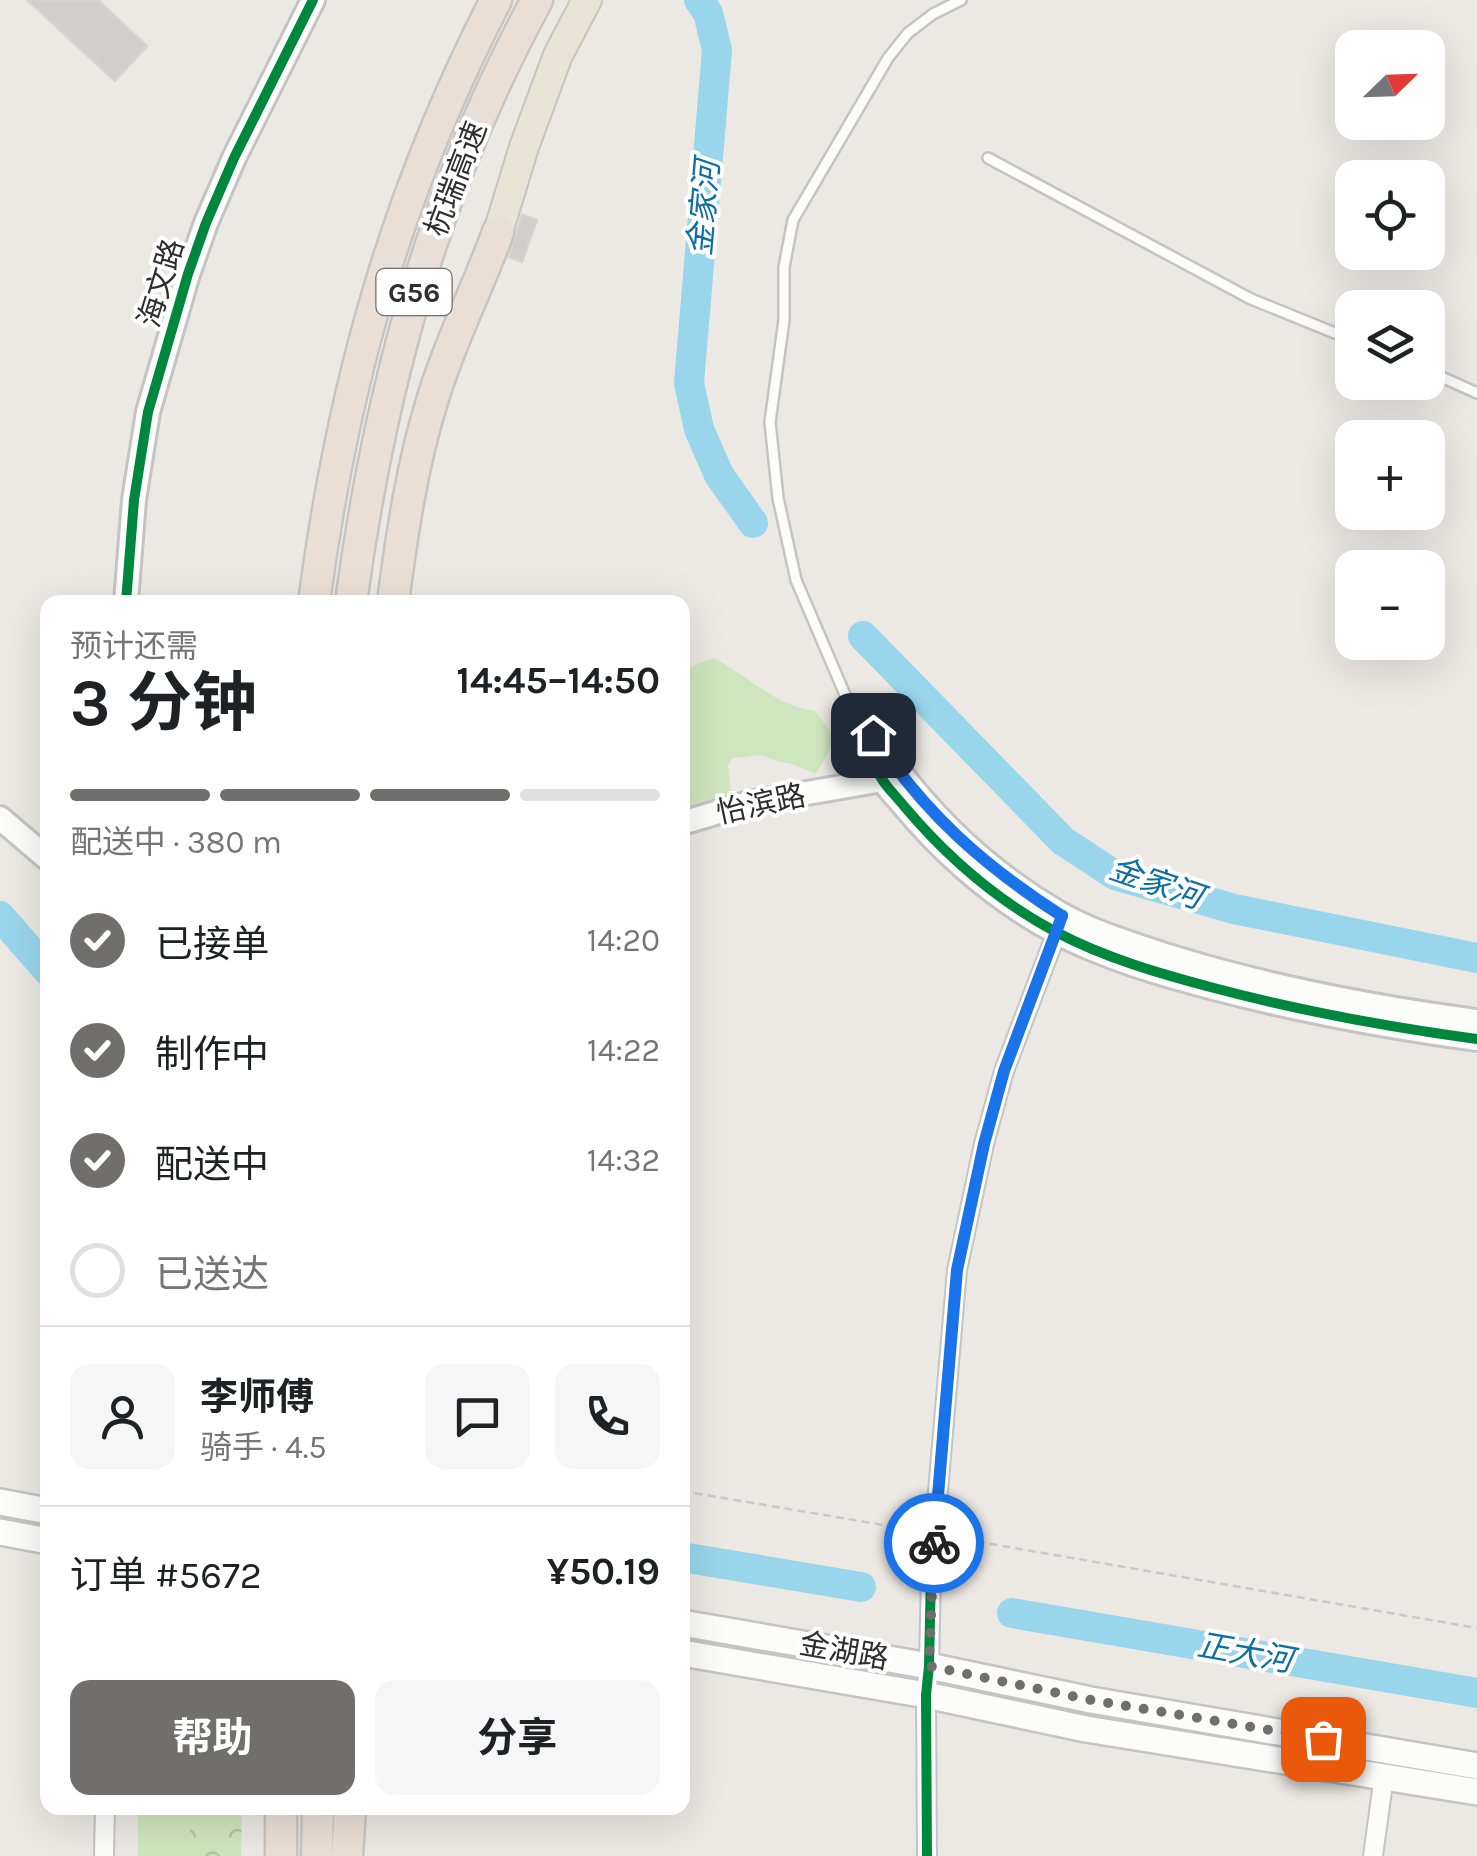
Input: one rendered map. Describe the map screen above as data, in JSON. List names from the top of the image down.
{
  "streets": {
    "highway": ["杭瑞高速", "G56"],
    "main road": ["金湖路"],
    "street": ["海文路", "怡滨路"]
  },
  "water": ["金家河", "正大河"],
  "north": "top right",
  "page": {
    "map_buttons": ["+", "−"],
    "heading": ["3 分钟", "预计还需", "14:45–14:50"],
    "panel": [
      "李师傅",
      "骑手 · 4.5",
      "订单 #5672",
      "¥50.19"
    ],
    "bar": "配送中 · 380 m",
    "list": [
      ["已接单", "14:20"],
      ["制作中", "14:22"],
      ["配送中", "14:32"],
      "已送达"
    ],
    "buttons": ["帮助", "分享"]
  }
}
